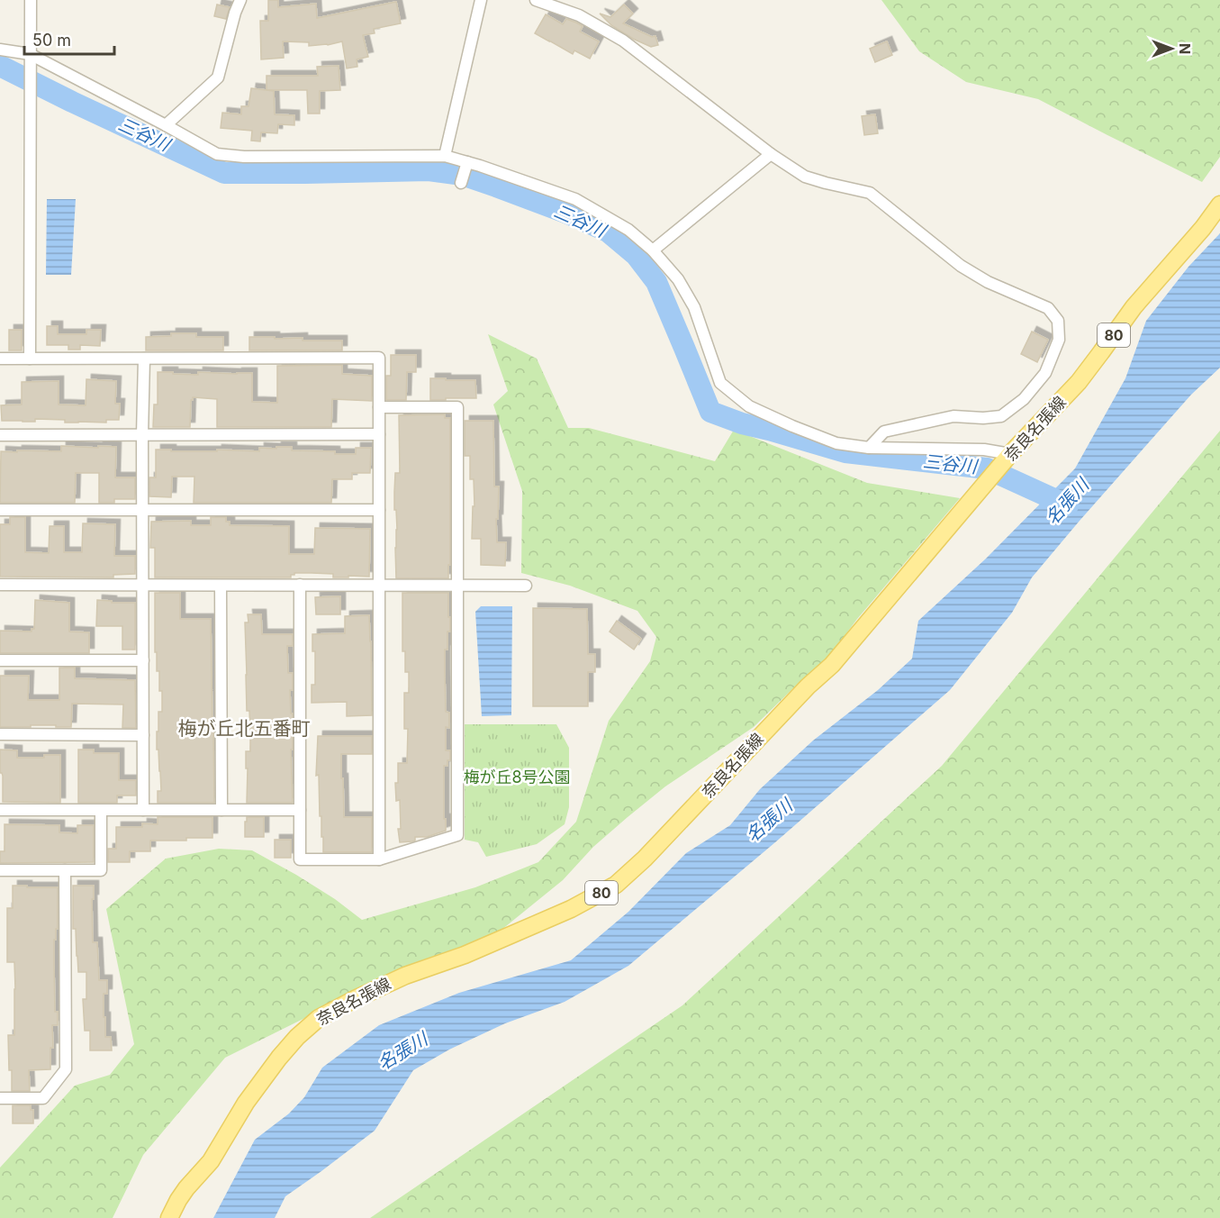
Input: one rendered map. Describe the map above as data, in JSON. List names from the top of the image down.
{
  "streets": {
    "main road": ["80", "奈良名張線"]
  },
  "districts": ["梅が丘北五番町"],
  "water": ["三谷川", "名張川"],
  "parks": ["梅が丘8号公園"],
  "scale_bar": "50 m",
  "north": "right"
}
